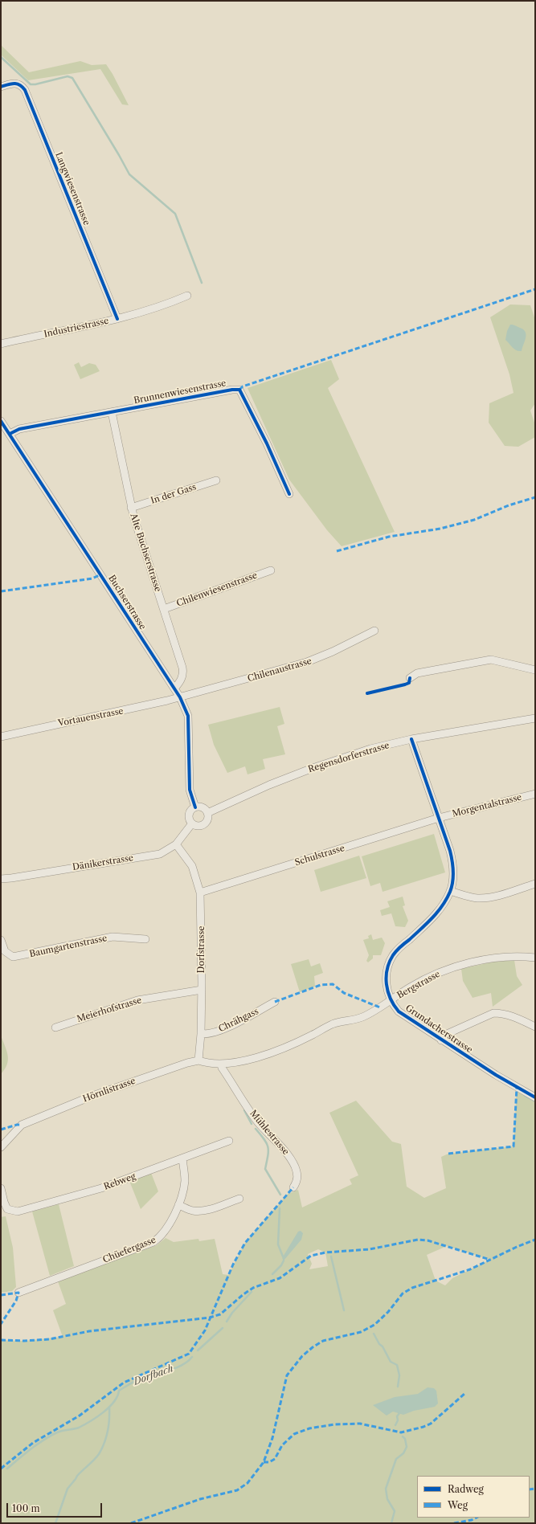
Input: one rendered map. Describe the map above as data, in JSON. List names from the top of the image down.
{
  "streets": {
    "street": [
      "Langwiesenstrasse",
      "Industriestrasse",
      "Brunnenwiesenstrasse",
      "In der Gass",
      "Alte Buchserstrasse",
      "Chilenwiesenstrasse",
      "Buchserstrasse",
      "Chilenaustrasse",
      "Vortauenstrasse",
      "Regensdorferstrasse",
      "Morgentalstrasse",
      "Schulstrasse",
      "Dänikerstrasse",
      "Baumgartenstrasse",
      "Dorfstrasse",
      "Bergstrasse",
      "Meierhofstrasse",
      "Chrähgass",
      "Grundacherstrasse",
      "Hörnlistrasse",
      "Mühlestrasse",
      "Rebweg",
      "Chüefergasse"
    ]
  },
  "crossings": [
    ["Langwiesenstrasse", "Industriestrasse"],
    ["Brunnenwiesenstrasse", "Alte Buchserstrasse"],
    ["Brunnenwiesenstrasse", "Buchserstrasse"],
    ["In der Gass", "Alte Buchserstrasse"],
    ["Alte Buchserstrasse", "Chilenwiesenstrasse"],
    ["Alte Buchserstrasse", "Buchserstrasse"],
    ["Buchserstrasse", "Chilenaustrasse"],
    ["Buchserstrasse", "Vortauenstrasse"],
    ["Buchserstrasse", "Regensdorferstrasse"],
    ["Buchserstrasse", "Dänikerstrasse"],
    ["Chilenaustrasse", "Vortauenstrasse"],
    ["Regensdorferstrasse", "Dänikerstrasse"],
    ["Regensdorferstrasse", "Grundacherstrasse"],
    ["Morgentalstrasse", "Schulstrasse"],
    ["Morgentalstrasse", "Grundacherstrasse"],
    ["Schulstrasse", "Dorfstrasse"],
    ["Schulstrasse", "Grundacherstrasse"],
    ["Dänikerstrasse", "Dorfstrasse"],
    ["Dorfstrasse", "Bergstrasse"],
    ["Dorfstrasse", "Meierhofstrasse"],
    ["Dorfstrasse", "Chrähgass"],
    ["Dorfstrasse", "Hörnlistrasse"],
    ["Bergstrasse", "Grundacherstrasse"],
    ["Bergstrasse", "Hörnlistrasse"],
    ["Bergstrasse", "Mühlestrasse"],
    ["Rebweg", "Chüefergasse"]
  ],
  "water": ["Dorfbach"],
  "legend": ["Radweg", "Weg"],
  "scale_bar": "100 m"
}
